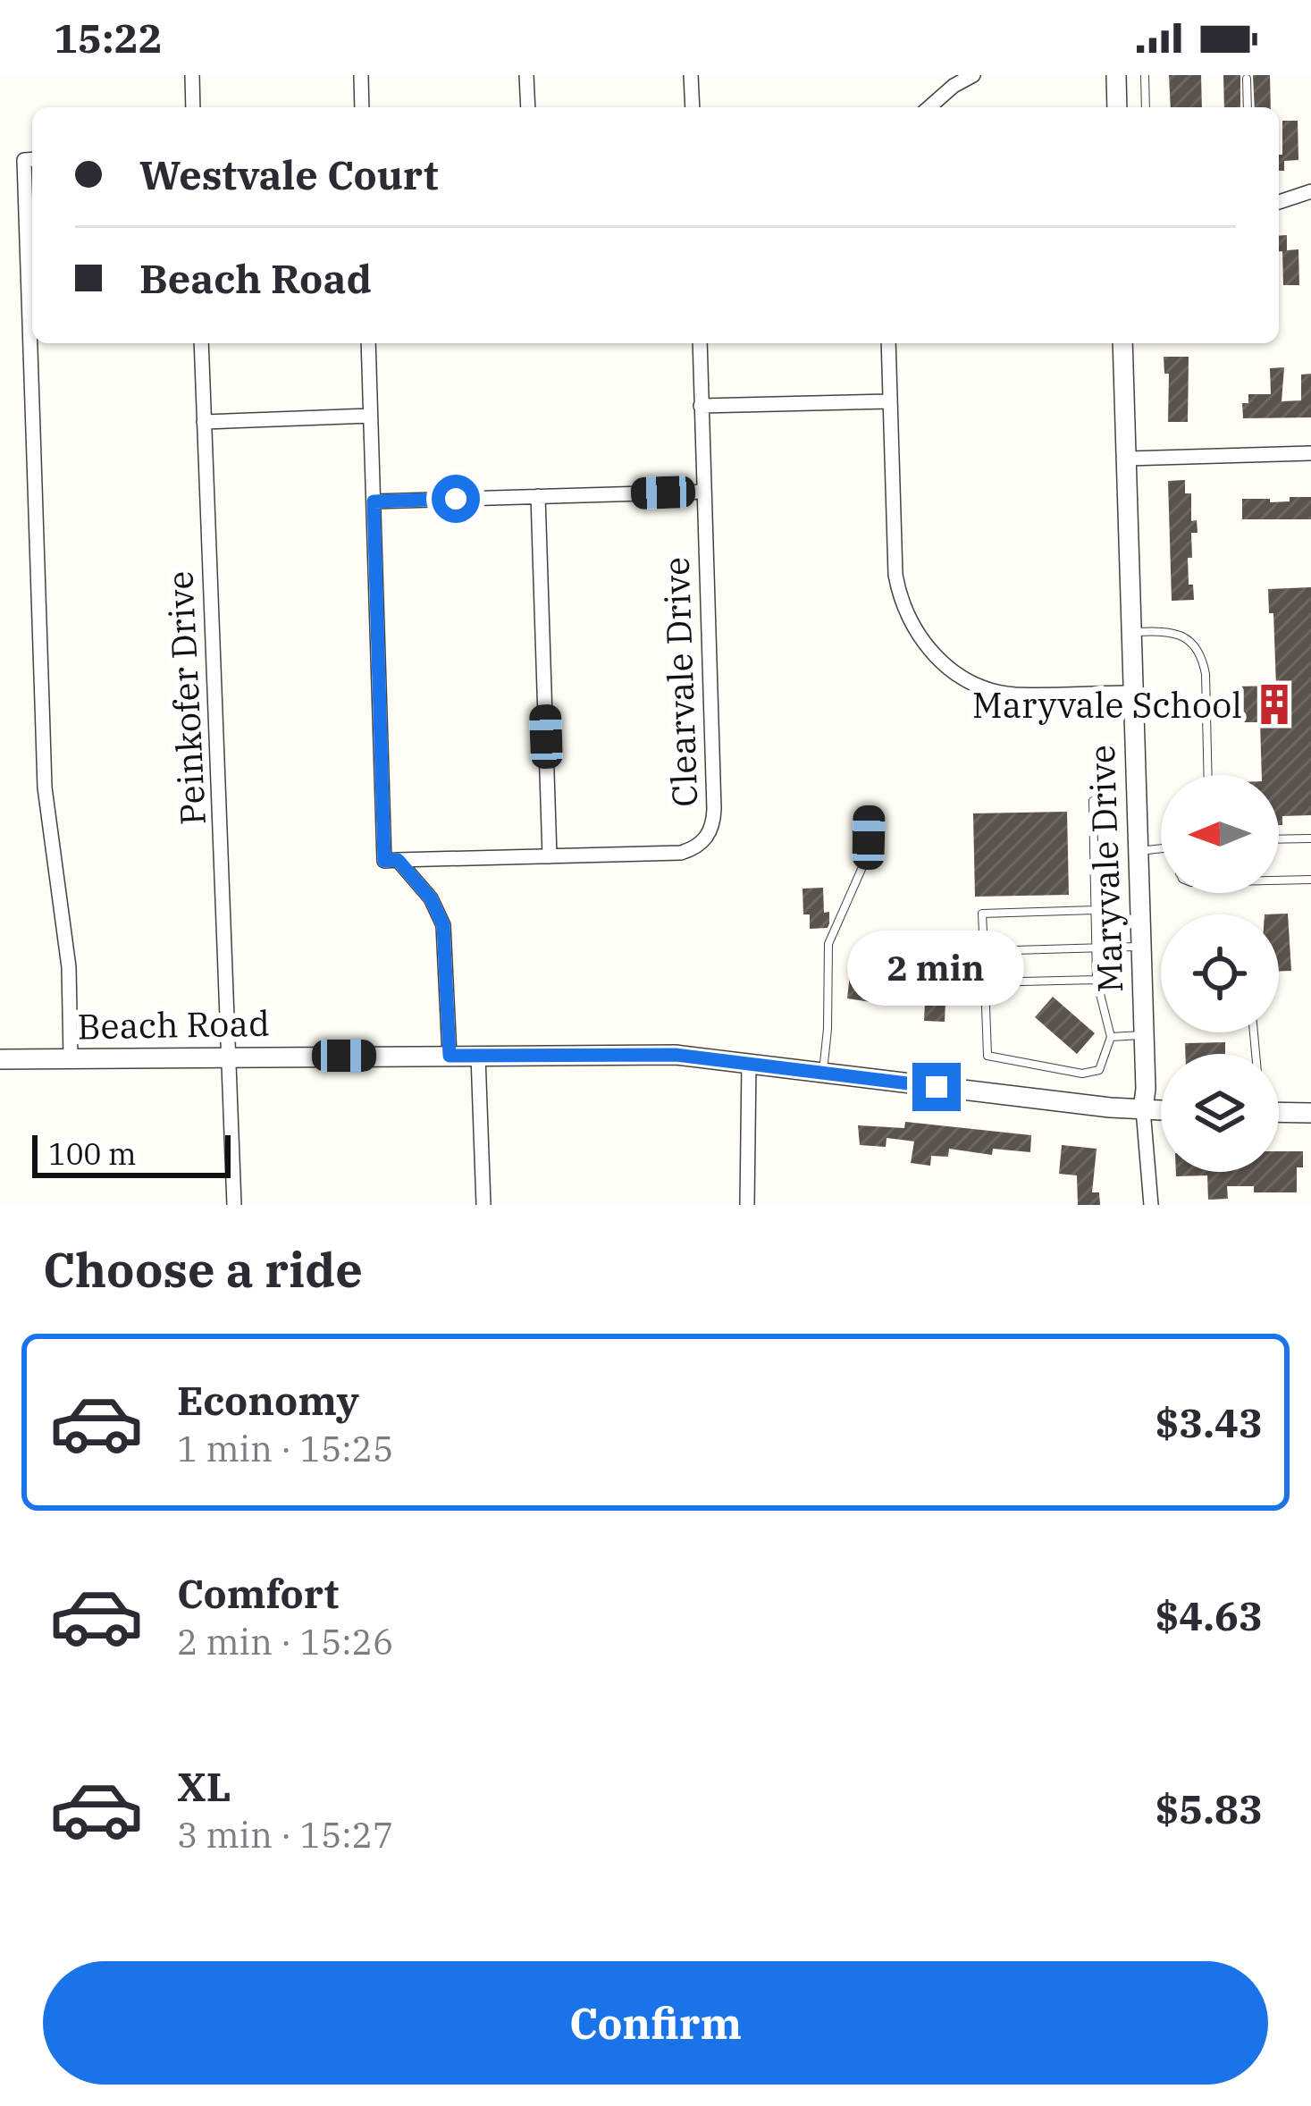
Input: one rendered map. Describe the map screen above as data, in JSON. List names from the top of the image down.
{
  "streets": {
    "street": [
      "Clearvale Drive",
      "Peinkofer Drive",
      "Maryvale Drive",
      "Beach Road"
    ]
  },
  "crossings": [
    ["Peinkofer Drive", "Beach Road"],
    ["Maryvale Drive", "Beach Road"]
  ],
  "places": {
    "building": ["Maryvale School"]
  },
  "scale_bar": "100 m",
  "north": "left",
  "page": {
    "status": "15:22",
    "banner": ["Westvale Court", "Beach Road"],
    "bubble": "2 min",
    "scale": "100 m",
    "heading": "Choose a ride",
    "list": [
      {
        "name": "Economy",
        "note": "1 min · 15:25",
        "value": "$3.43"
      },
      {
        "name": "Comfort",
        "note": "2 min · 15:26",
        "value": "$4.63"
      },
      {
        "name": "XL",
        "note": "3 min · 15:27",
        "value": "$5.83"
      }
    ],
    "buttons": "Confirm"
  }
}
